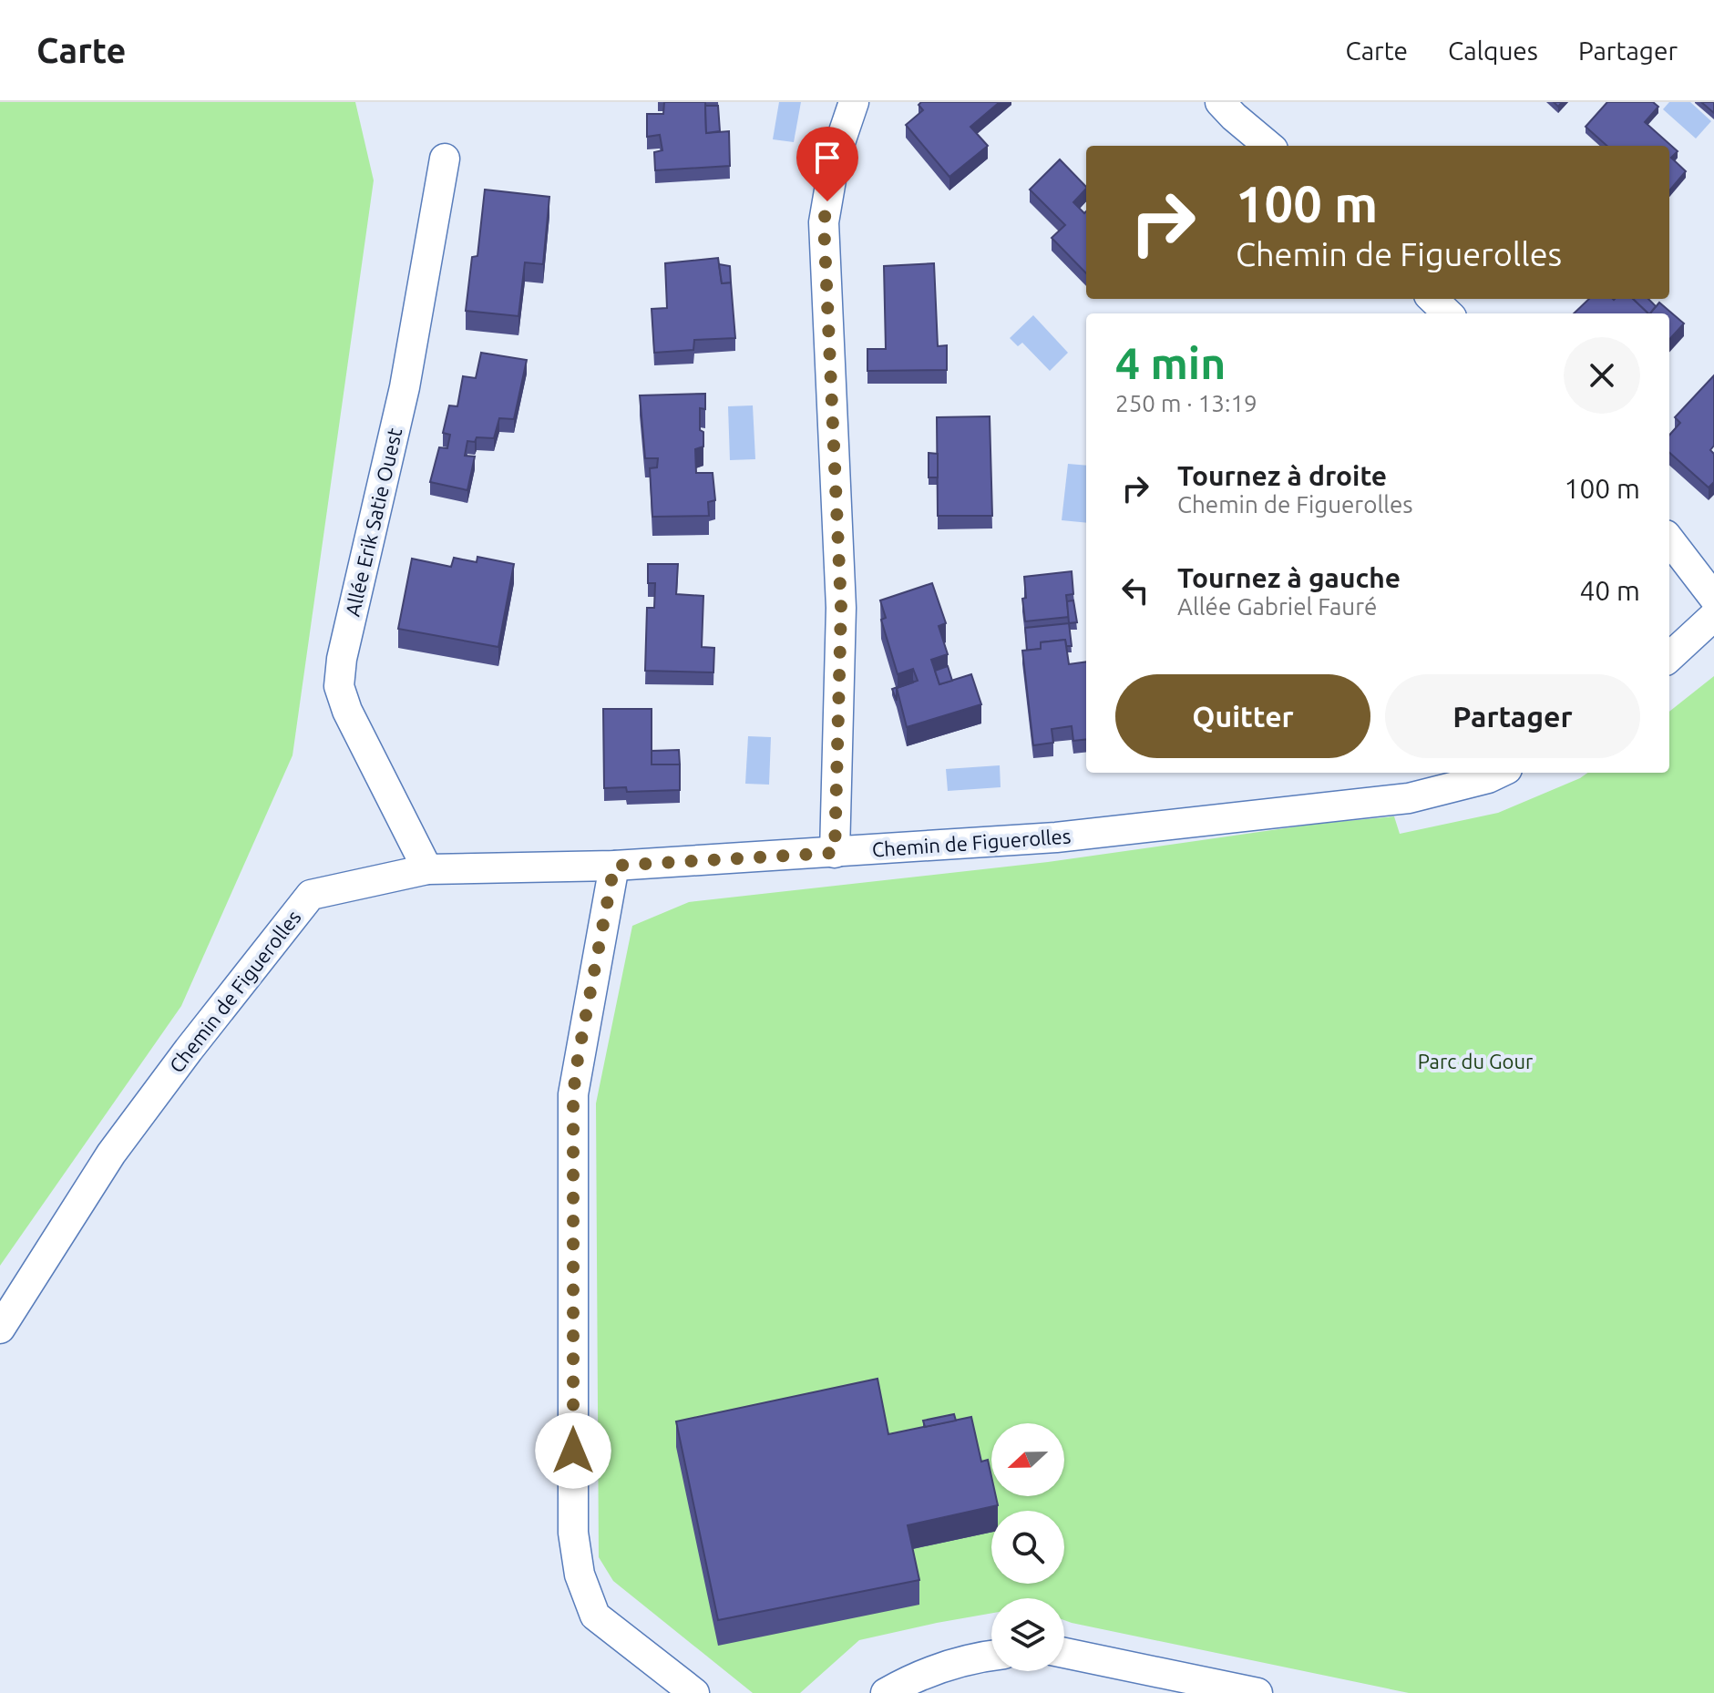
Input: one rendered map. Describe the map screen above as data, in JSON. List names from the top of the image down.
{
  "streets": {
    "street": ["Allée Erik Satie Ouest", "Chemin de Figuerolles"]
  },
  "crossings": [
    ["Allée Erik Satie Ouest", "Chemin de Figuerolles"]
  ],
  "parks": ["Parc du Gour"],
  "north": "left",
  "page": {
    "header": "Carte",
    "nav": ["Carte", "Calques", "Partager"],
    "turn": ["100 m", "Chemin de Figuerolles"],
    "heading": ["4 min", "250 m · 13:19"],
    "list": [
      {
        "name": "Tournez à droite",
        "note": "Chemin de Figuerolles",
        "value": "100 m"
      },
      {
        "name": "Tournez à gauche",
        "note": "Allée Gabriel Fauré",
        "value": "40 m"
      }
    ],
    "buttons": ["Quitter", "Partager"]
  }
}
